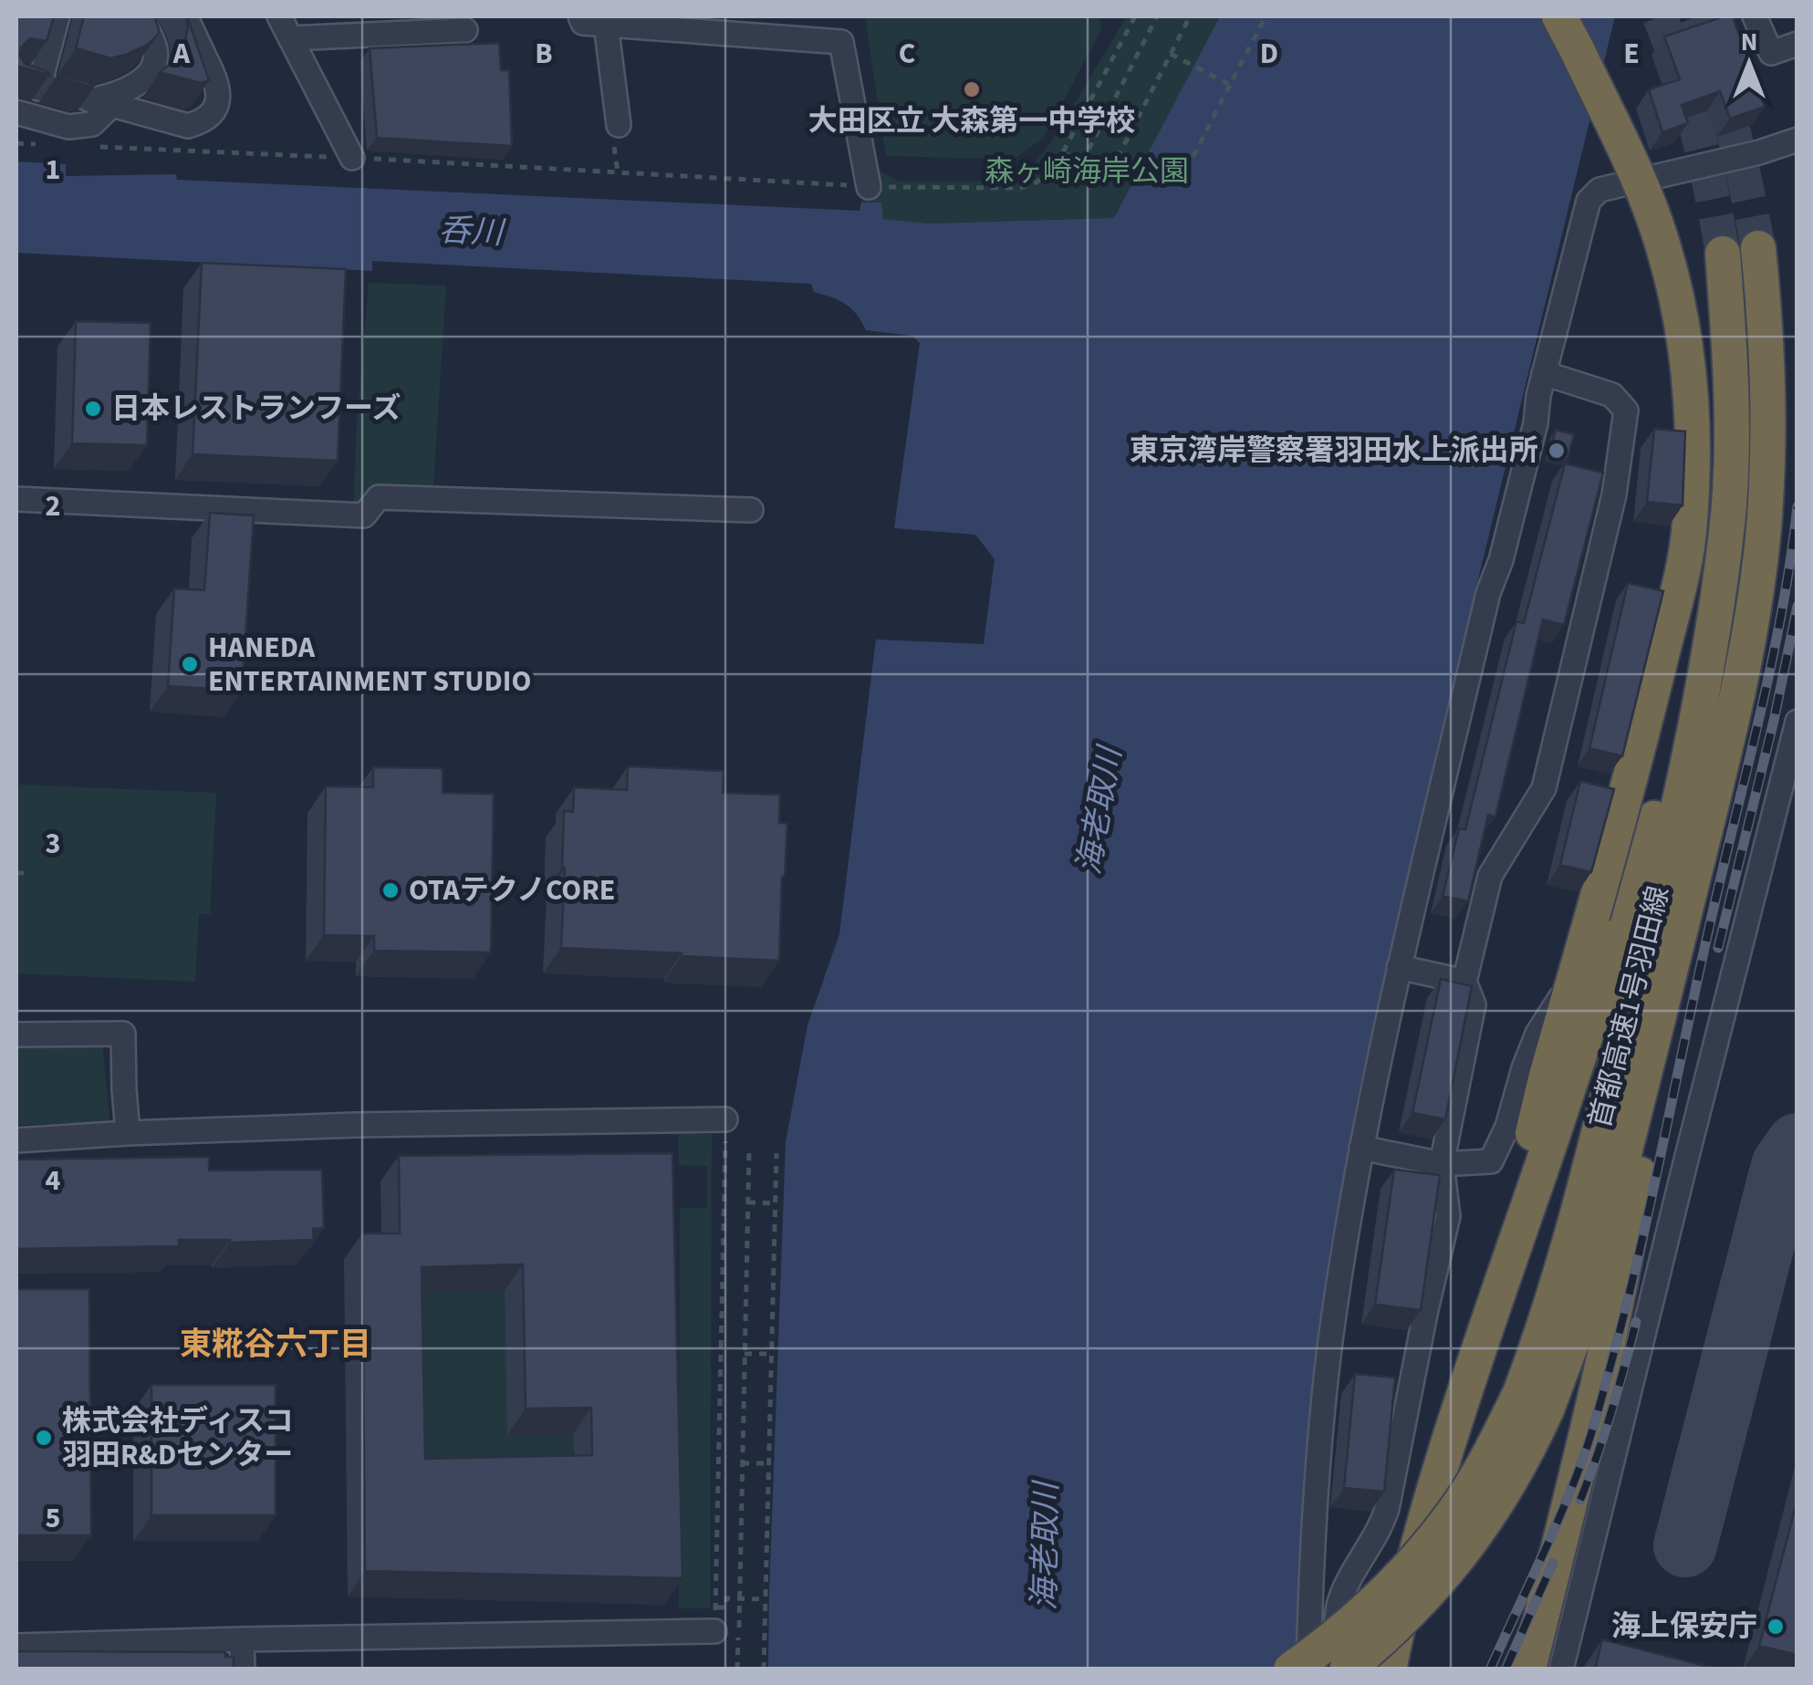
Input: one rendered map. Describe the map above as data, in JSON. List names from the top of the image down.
{
  "streets": {
    "highway": ["首都高速1号羽田線"]
  },
  "districts": ["東糀谷六丁目"],
  "water": ["呑川", "海老取川"],
  "parks": ["森ヶ崎海岸公園"],
  "places": [
    "大田区立 大森第一中学校",
    "日本レストランフーズ",
    "東京湾岸警察署羽田水上派出所",
    "HANEDA ENTERTAINMENT STUDIO",
    "OTAテクノCORE",
    "株式会社ディスコ 羽田R&Dセンター",
    "海上保安庁"
  ],
  "north": "top",
  "grid": {
    "columns": [
      "A",
      "B",
      "C",
      "D",
      "E"
    ],
    "rows": [
      "1",
      "2",
      "3",
      "4",
      "5"
    ]
  }
}
